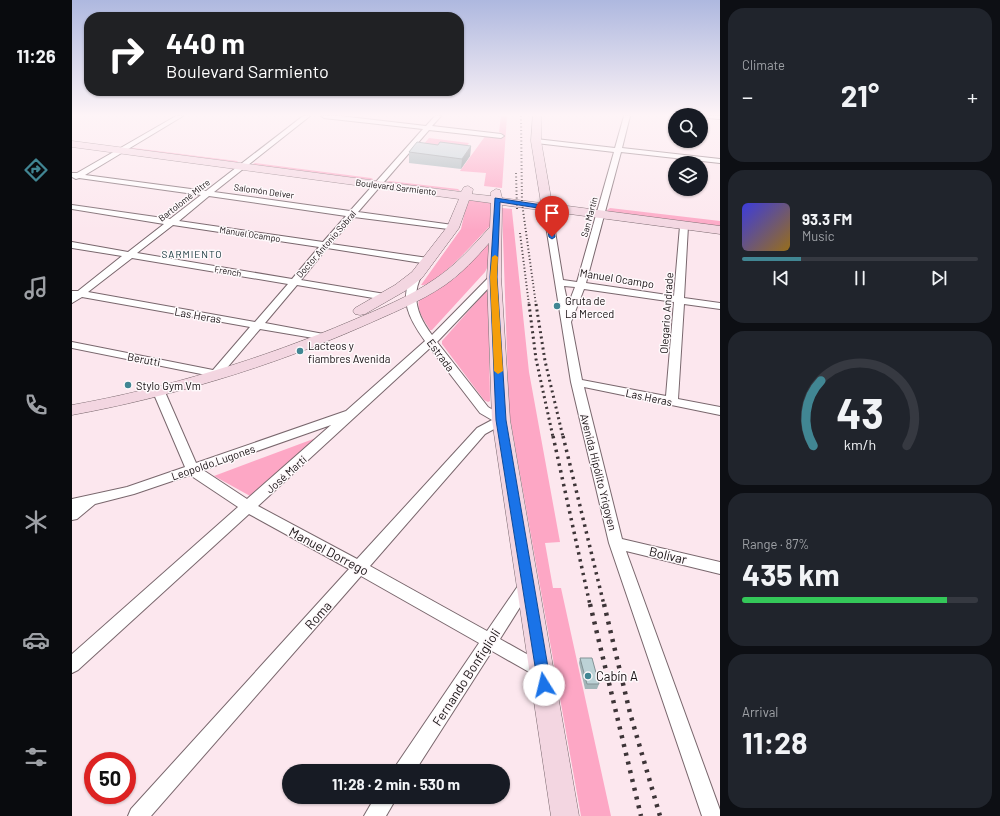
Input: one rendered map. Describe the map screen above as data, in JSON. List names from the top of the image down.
{
  "streets": {
    "main road": ["Boulevard Sarmiento", "Avenida Hipólito Yrigoyen"],
    "street": [
      "Salomón Deiver",
      "Bartolomé Mitre",
      "San Martín",
      "Manuel Ocampo",
      "Doctor Antonio Sobral",
      "French",
      "Olegario Andrade",
      "Las Heras",
      "Estrada",
      "Berutti",
      "Leopoldo Lugones",
      "José Marti",
      "Manuel Dorrego",
      "Bolívar",
      "Roma",
      "Fernando Bonfiglioli"
    ]
  },
  "crossings": [
    ["Boulevard Sarmiento", "Bartolomé Mitre"],
    ["Boulevard Sarmiento", "San Martín"],
    ["Boulevard Sarmiento", "Doctor Antonio Sobral"],
    ["Boulevard Sarmiento", "Olegario Andrade"],
    ["Boulevard Sarmiento", "Avenida Hipólito Yrigoyen"],
    ["Salomón Deiver", "Bartolomé Mitre"],
    ["Salomón Deiver", "Doctor Antonio Sobral"],
    ["Bartolomé Mitre", "Manuel Ocampo"],
    ["Bartolomé Mitre", "French"],
    ["Bartolomé Mitre", "Las Heras"],
    ["San Martín", "Manuel Ocampo"],
    ["San Martín", "Avenida Hipólito Yrigoyen"],
    ["Manuel Ocampo", "Doctor Antonio Sobral"],
    ["Manuel Ocampo", "Olegario Andrade"],
    ["Manuel Ocampo", "Avenida Hipólito Yrigoyen"],
    ["Doctor Antonio Sobral", "French"],
    ["Doctor Antonio Sobral", "Las Heras"],
    ["Doctor Antonio Sobral", "Berutti"],
    ["Olegario Andrade", "Las Heras"],
    ["Las Heras", "Avenida Hipólito Yrigoyen"],
    ["Estrada", "José Marti"],
    ["Estrada", "Roma"],
    ["Leopoldo Lugones", "José Marti"],
    ["Leopoldo Lugones", "Manuel Dorrego"],
    ["Avenida Hipólito Yrigoyen", "Bolívar"],
    ["José Marti", "Manuel Dorrego"],
    ["Manuel Dorrego", "Roma"],
    ["Manuel Dorrego", "Fernando Bonfiglioli"]
  ],
  "districts": ["SARMIENTO"],
  "places": [
    "Gruta de La Merced",
    "Lacteos y fiambres Avenida",
    "Stylo Gym Vm",
    "Cabín A"
  ],
  "page": {
    "tabs": "11:26",
    "tile": [
      "Climate",
      ["Range · 87%", "435 km"],
      ["Arrival", "11:28"]
    ],
    "turn": ["440 m", "Boulevard Sarmiento"],
    "heat": ["−", "21°", "+"],
    "song": ["93.3 FM", "Music"],
    "limit": "50",
    "trip": "11:28 · 2 min · 530 m",
    "gauge": ["43", "km/h"]
  }
}
